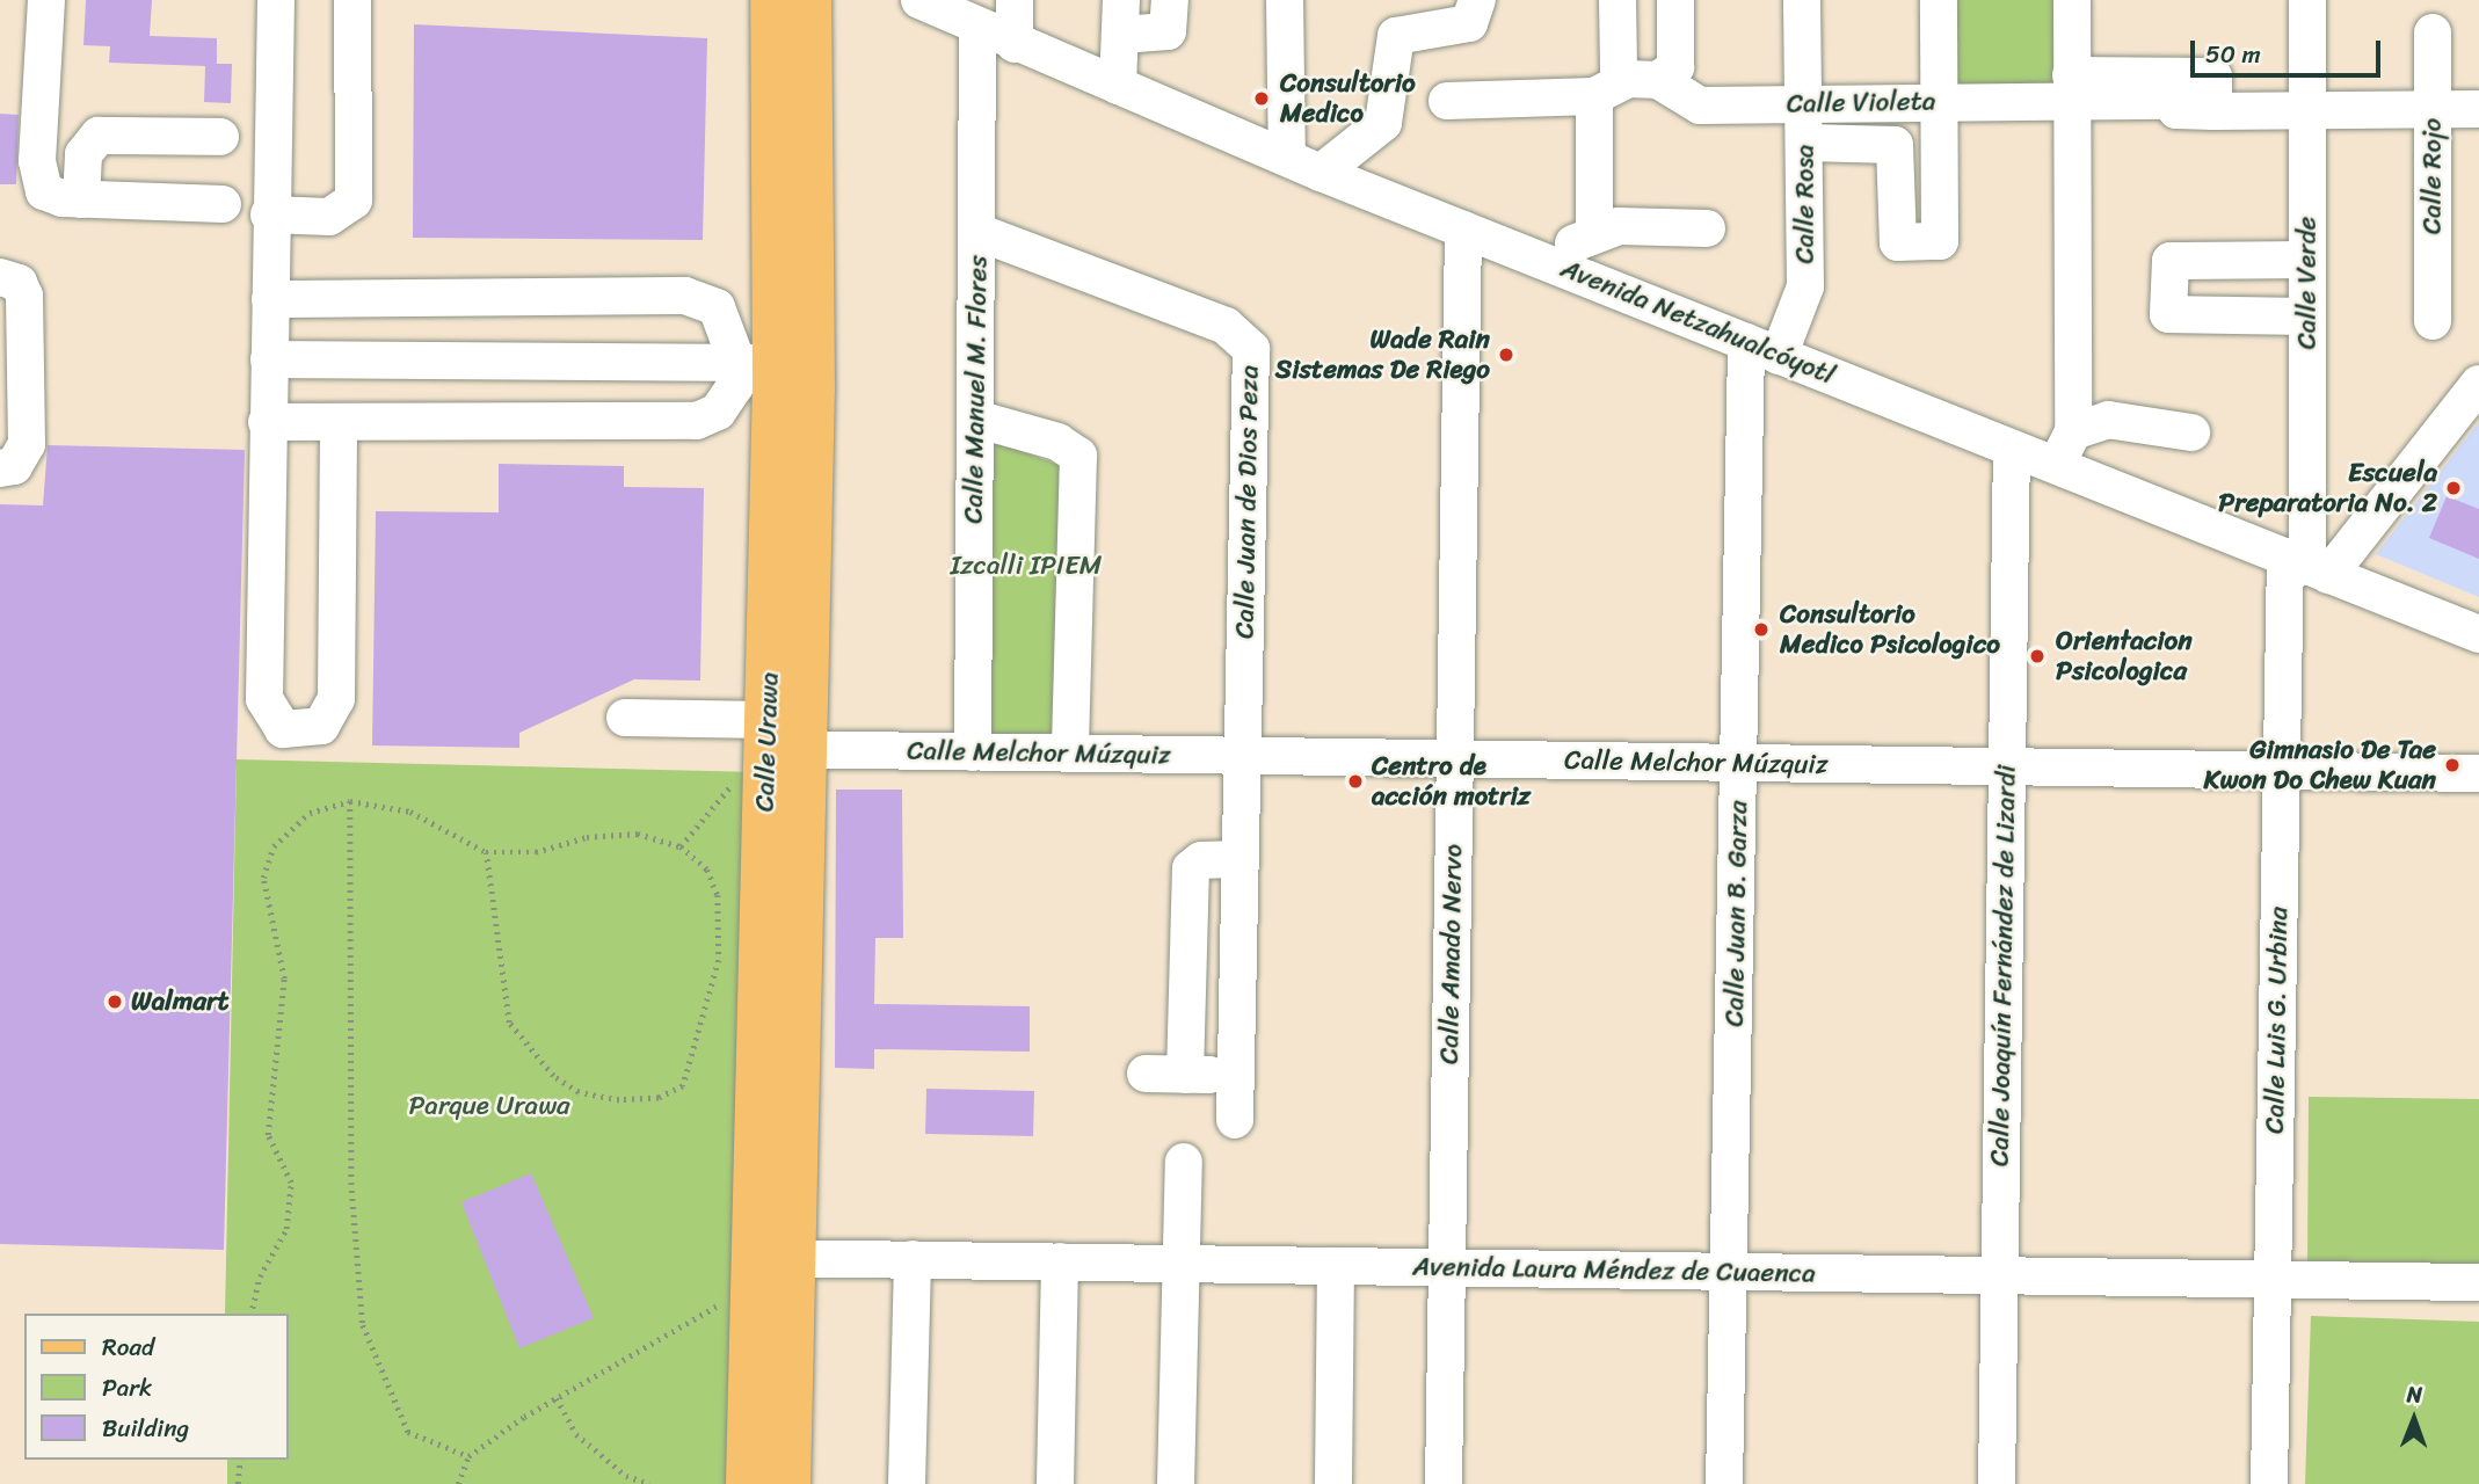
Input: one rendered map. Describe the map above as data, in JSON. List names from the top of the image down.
{
  "streets": {
    "main road": ["Calle Urawa"],
    "street": [
      "Calle Violeta",
      "Calle Rojo",
      "Calle Rosa",
      "Calle Verde",
      "Avenida Netzahualcóyotl",
      "Calle Manuel M. Flores",
      "Calle Juan de Dios Peza",
      "Calle Melchor Múzquiz",
      "Calle Juan B. Garza",
      "Calle Amado Nervo",
      "Calle Joaquín Fernández de Lizardi",
      "Calle Luis G. Urbina",
      "Avenida Laura Méndez de Cuaenca"
    ]
  },
  "crossings": [
    ["Calle Violeta", "Calle Rojo"],
    ["Calle Violeta", "Calle Rosa"],
    ["Calle Violeta", "Calle Verde"],
    ["Calle Rosa", "Avenida Netzahualcóyotl"],
    ["Calle Rosa", "Calle Juan B. Garza"],
    ["Calle Verde", "Avenida Netzahualcóyotl"],
    ["Calle Verde", "Calle Luis G. Urbina"],
    ["Avenida Netzahualcóyotl", "Calle Manuel M. Flores"],
    ["Avenida Netzahualcóyotl", "Calle Juan B. Garza"],
    ["Avenida Netzahualcóyotl", "Calle Amado Nervo"],
    ["Avenida Netzahualcóyotl", "Calle Joaquín Fernández de Lizardi"],
    ["Avenida Netzahualcóyotl", "Calle Luis G. Urbina"],
    ["Calle Manuel M. Flores", "Calle Juan de Dios Peza"],
    ["Calle Manuel M. Flores", "Calle Melchor Múzquiz"],
    ["Calle Juan de Dios Peza", "Calle Melchor Múzquiz"],
    ["Calle Urawa", "Calle Melchor Múzquiz"],
    ["Calle Urawa", "Avenida Laura Méndez de Cuaenca"],
    ["Calle Melchor Múzquiz", "Calle Juan B. Garza"],
    ["Calle Melchor Múzquiz", "Calle Amado Nervo"],
    ["Calle Melchor Múzquiz", "Calle Joaquín Fernández de Lizardi"],
    ["Calle Melchor Múzquiz", "Calle Luis G. Urbina"],
    ["Calle Juan B. Garza", "Avenida Laura Méndez de Cuaenca"],
    ["Calle Amado Nervo", "Avenida Laura Méndez de Cuaenca"],
    ["Calle Joaquín Fernández de Lizardi", "Avenida Laura Méndez de Cuaenca"],
    ["Calle Luis G. Urbina", "Avenida Laura Méndez de Cuaenca"]
  ],
  "parks": ["Izcalli IPIEM", "Parque Urawa"],
  "places": [
    "Consultorio Medico",
    "Wade Rain Sistemas De Riego",
    "Escuela Preparatoria No. 2",
    "Consultorio Medico Psicologico",
    "Orientacion Psicologica",
    "Gimnasio De Tae Kwon Do Chew Kuan",
    "Centro de acción motriz",
    "Walmart"
  ],
  "legend": ["Road", "Park", "Building"],
  "scale_bar": "50 m",
  "north": "top"
}
